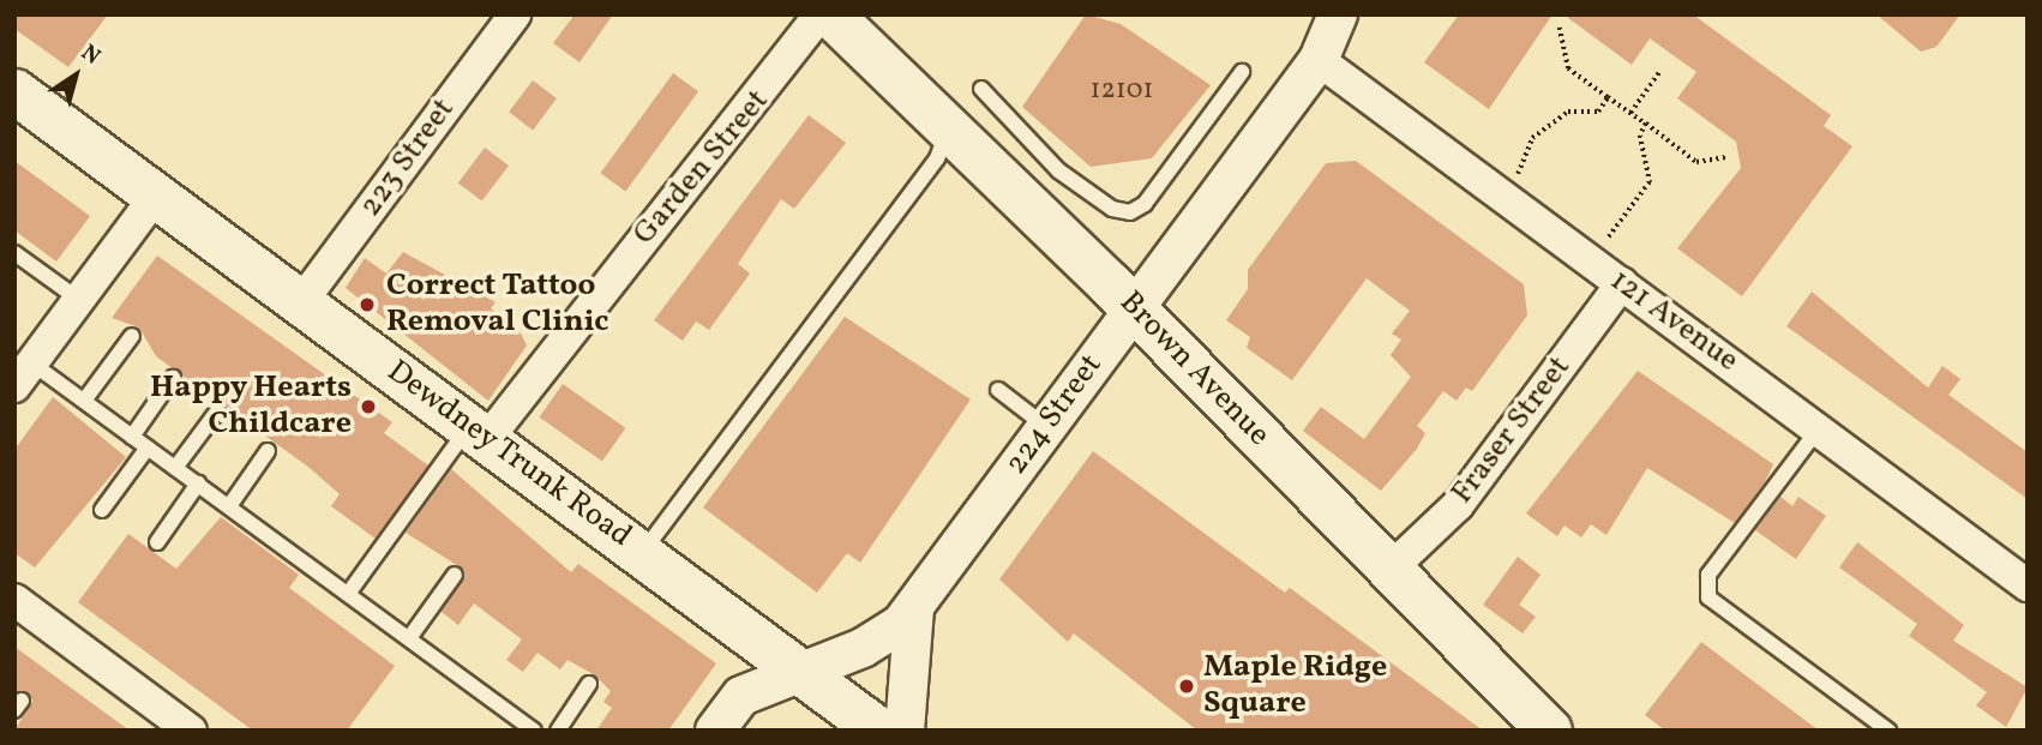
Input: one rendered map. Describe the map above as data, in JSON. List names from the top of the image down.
{
  "streets": {
    "main road": ["Brown Avenue", "Dewdney Trunk Road"],
    "street": [
      "223 Street",
      "Garden Street",
      "121 Avenue",
      "224 Street",
      "Fraser Street"
    ]
  },
  "crossings": [
    ["223 Street", "Dewdney Trunk Road"],
    ["Garden Street", "Dewdney Trunk Road"],
    ["121 Avenue", "224 Street"],
    ["121 Avenue", "Fraser Street"],
    ["Brown Avenue", "224 Street"],
    ["Brown Avenue", "Fraser Street"],
    ["224 Street", "Dewdney Trunk Road"]
  ],
  "places": ["Correct Tattoo Removal Clinic", "Happy Hearts Childcare", "Maple Ridge Square"],
  "house_numbers": ["12101"],
  "north": "top right"
}
